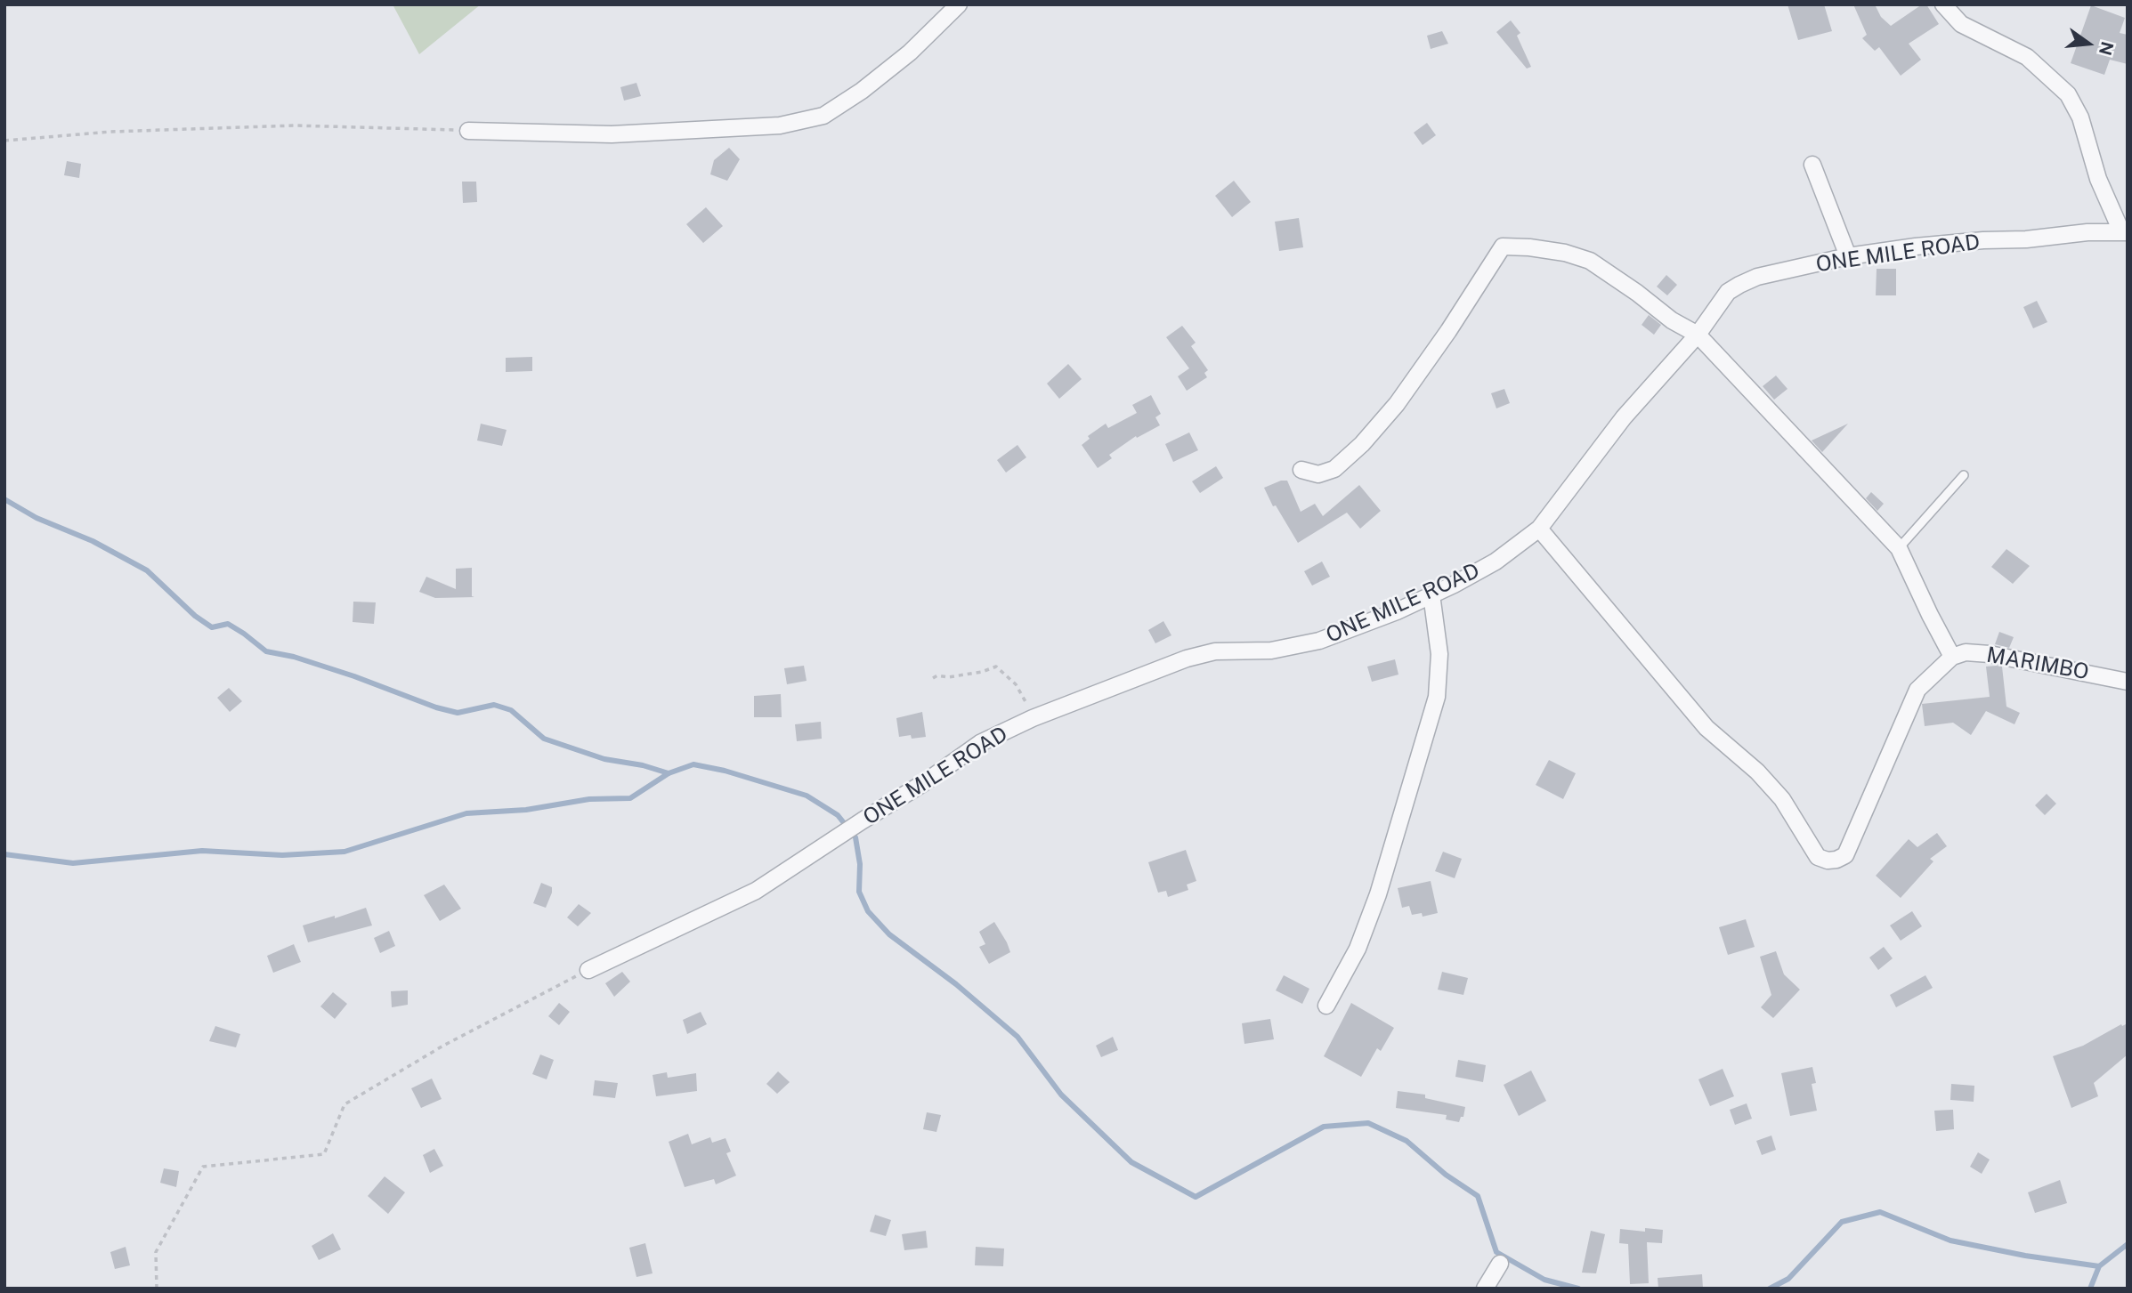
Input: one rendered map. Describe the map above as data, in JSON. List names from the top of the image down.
{
  "streets": {
    "street": ["ONE MILE ROAD", "MARIMBO"]
  },
  "north": "right"
}
